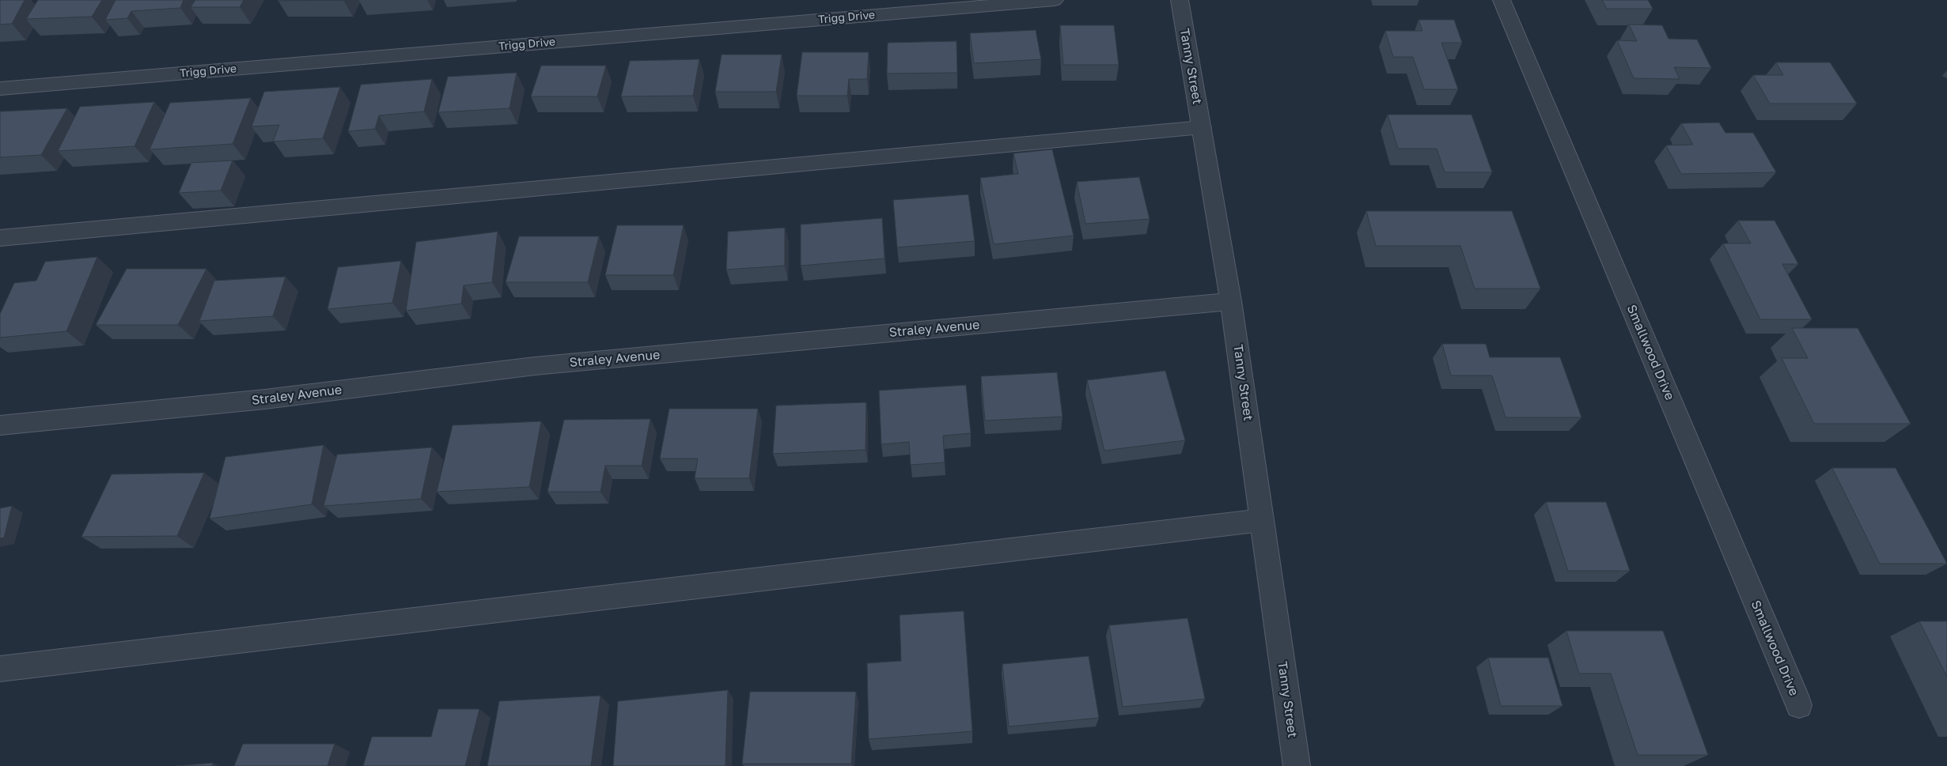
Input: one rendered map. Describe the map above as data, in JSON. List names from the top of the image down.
{
  "streets": {
    "street": [
      "Trigg Drive",
      "Tanny Street",
      "Straley Avenue",
      "Smallwood Drive"
    ]
  },
  "crossings": [
    ["Tanny Street", "Straley Avenue"]
  ]
}
